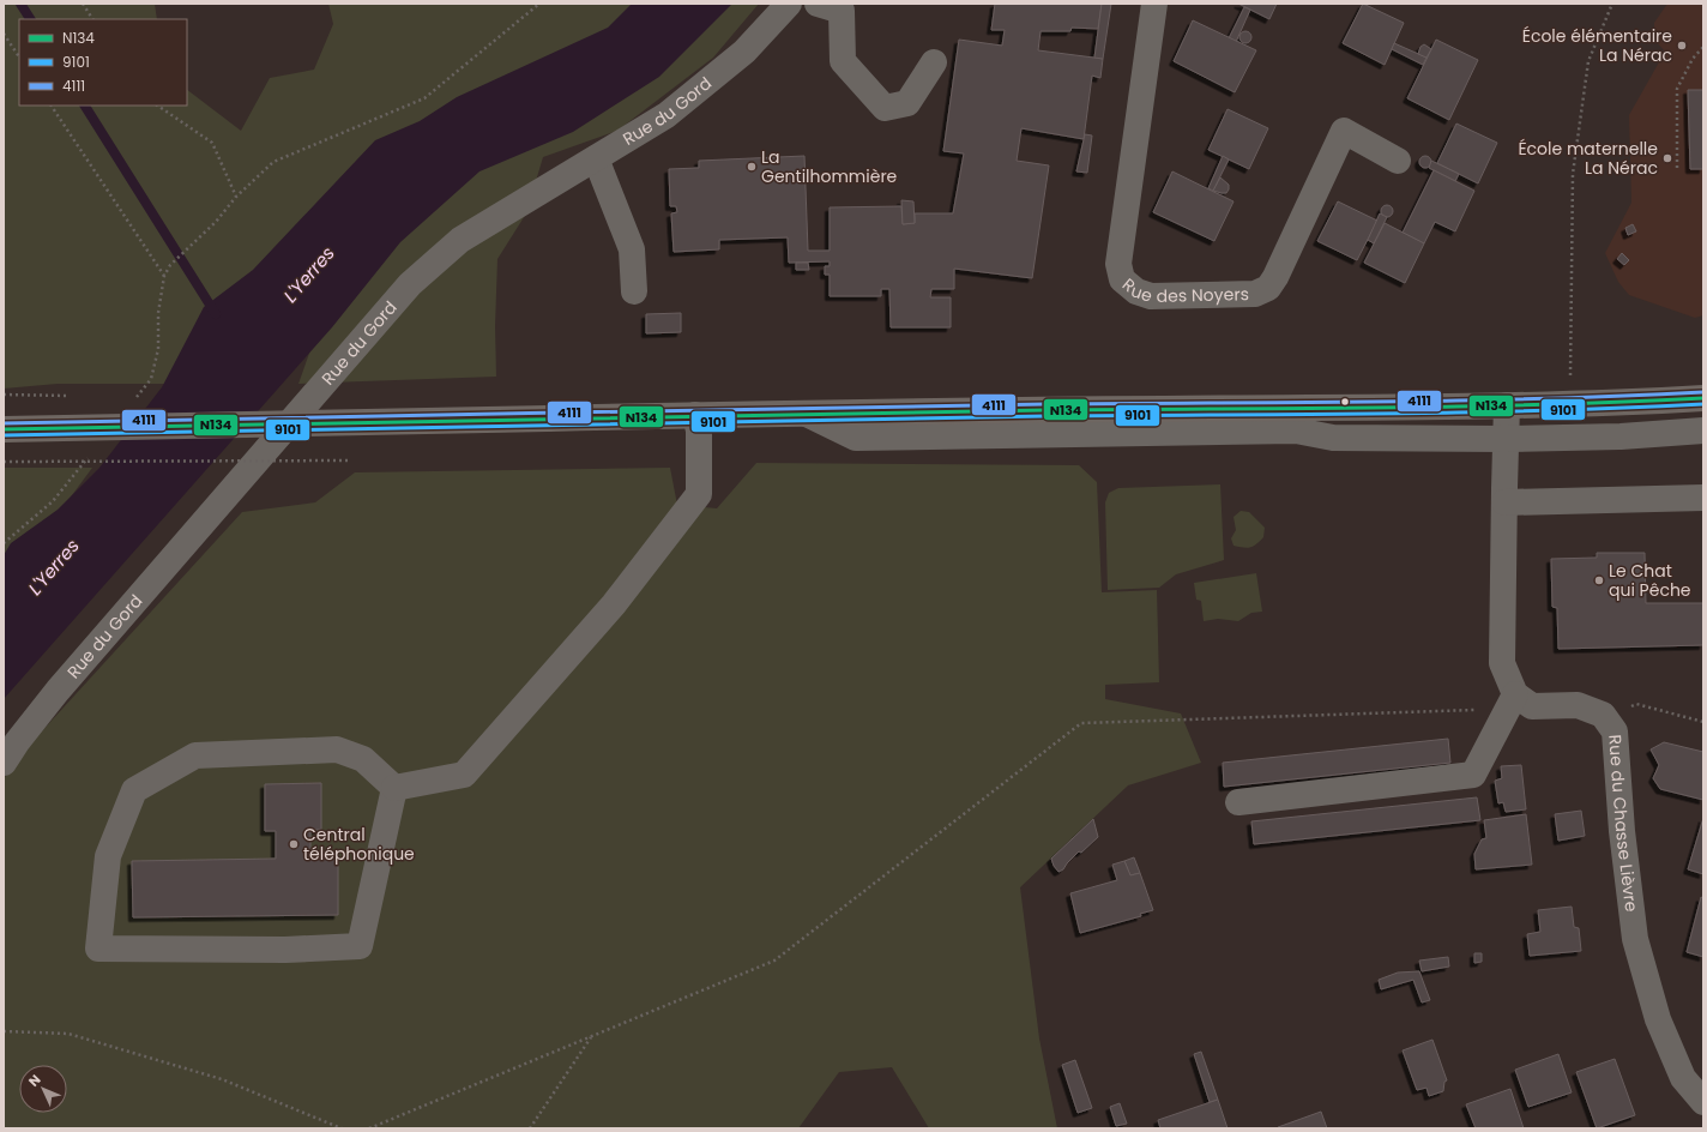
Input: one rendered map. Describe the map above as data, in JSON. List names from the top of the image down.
{
  "streets": {
    "street": ["Rue du Gord", "Rue des Noyers", "Rue du Chasse Lièvre"]
  },
  "water": ["L'Yerres"],
  "places": [
    "École élémentaire La Nérac",
    "École maternelle La Nérac",
    "La Gentilhommière",
    "Le Chat qui Pêche",
    "Central téléphonique"
  ],
  "lines": ["transit line 4111", "transit line N134", "transit line 9101"],
  "legend": ["N134", "9101", "4111"],
  "north": "top left"
}
